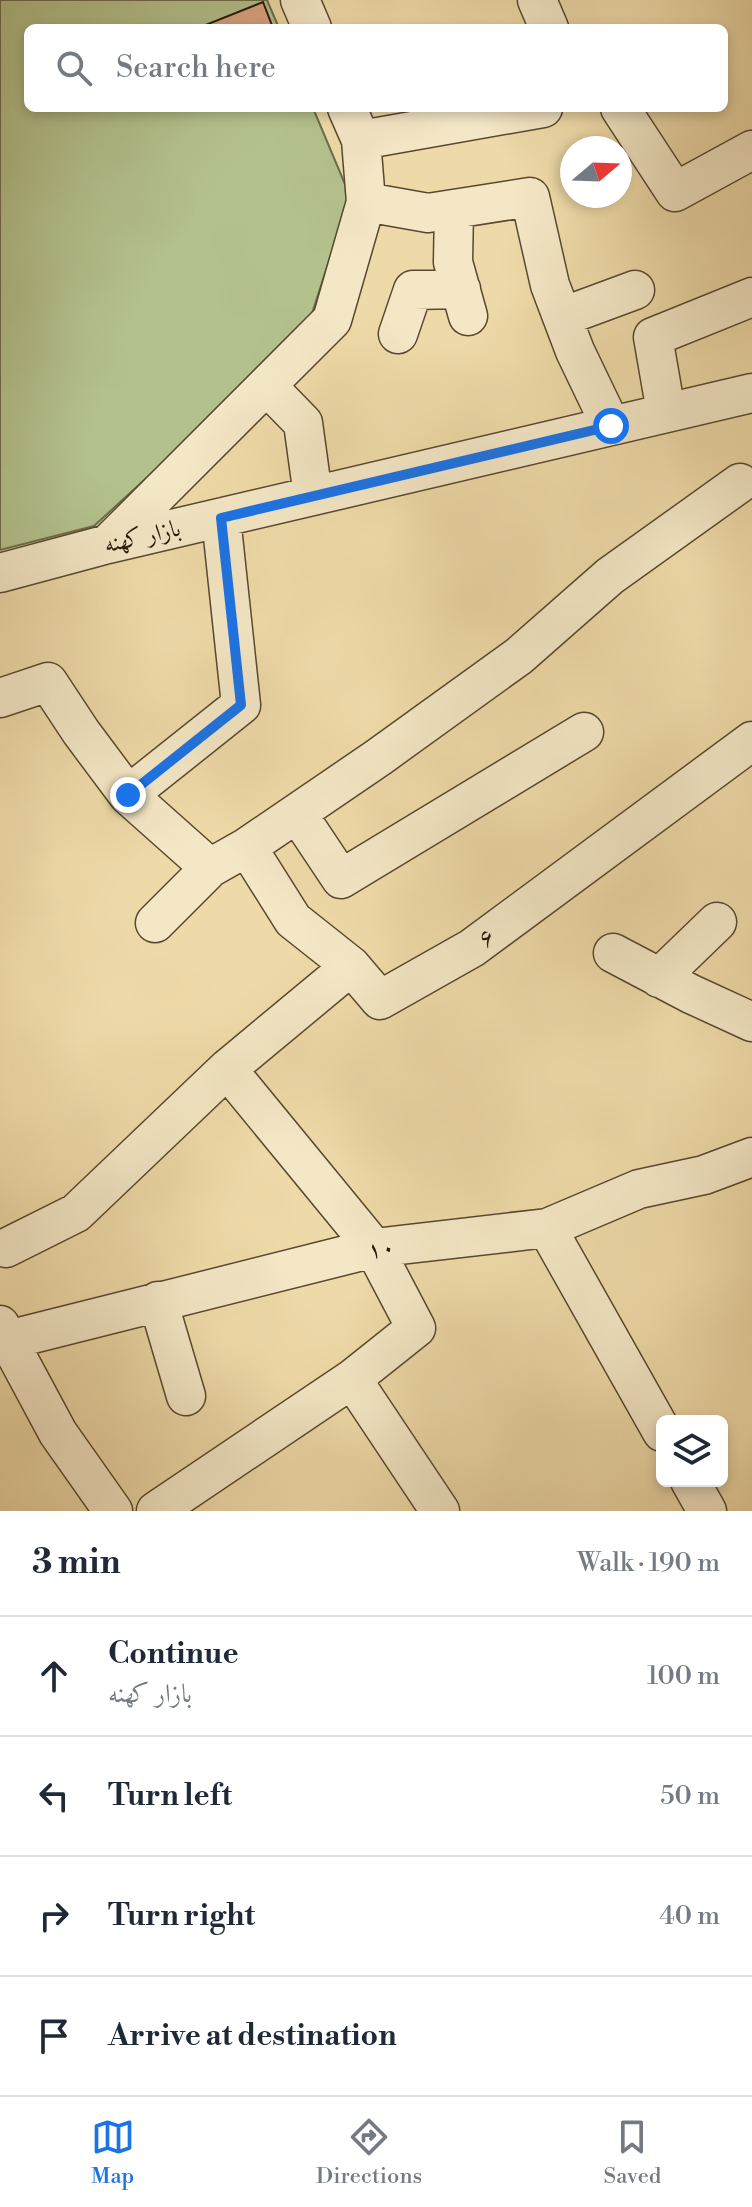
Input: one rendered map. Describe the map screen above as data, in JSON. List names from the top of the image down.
{
  "streets": {
    "street": ["بازار کهنه", "۶", "۱۰"]
  },
  "north": "right",
  "page": {
    "search": "Search here",
    "heading": ["3 min", "Walk · 190 m"],
    "list": [
      ["Continue", "بازار کهنه", "100 m"],
      ["Turn left", "50 m"],
      ["Turn right", "40 m"],
      "Arrive at destination"
    ],
    "nav": ["Map", "Directions", "Saved"]
  }
}
